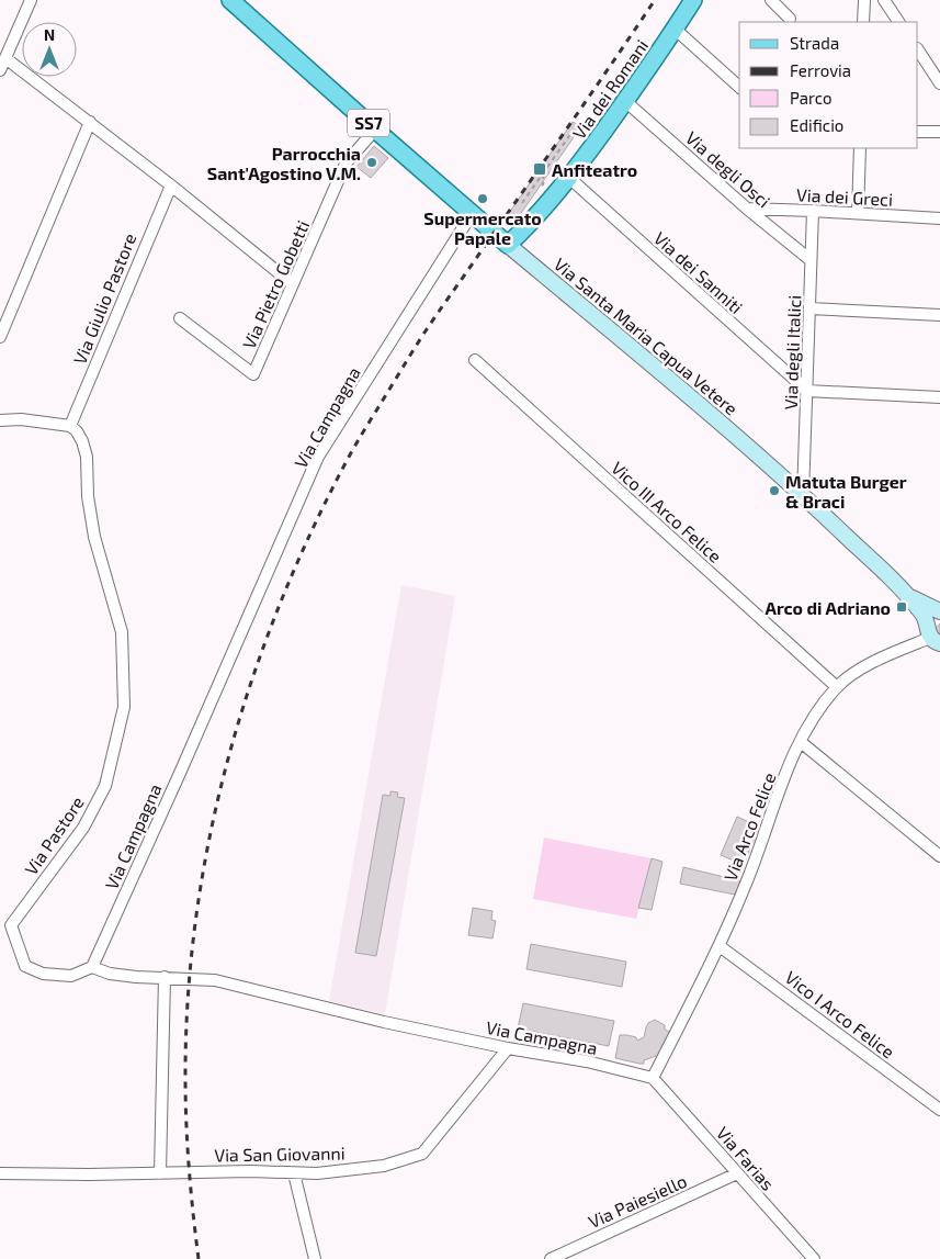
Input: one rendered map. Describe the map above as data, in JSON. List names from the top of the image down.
{
  "streets": {
    "main road": ["Via dei Romani", "SS7", "Via Santa Maria Capua Vetere"],
    "street": [
      "Via degli Osci",
      "Via dei Greci",
      "Via dei Sanniti",
      "Via Pietro Gobetti",
      "Via Giulio Pastore",
      "Via degli Italici",
      "Via Campagna",
      "Vico III Arco Felice",
      "Via Arco Felice",
      "Via Pastore",
      "Vico I Arco Felice",
      "Via San Giovanni",
      "Via Farias",
      "Via Paiesiello"
    ]
  },
  "crossings": [
    ["Via dei Romani", "Via degli Osci"],
    ["Via dei Romani", "Via dei Sanniti"],
    ["Via dei Romani", "Via Santa Maria Capua Vetere"],
    ["SS7", "Via Santa Maria Capua Vetere"],
    ["SS7", "Via Arco Felice"],
    ["Via degli Osci", "Via dei Greci"],
    ["Via degli Osci", "Via degli Italici"],
    ["Via dei Greci", "Via degli Italici"],
    ["Via dei Sanniti", "Via degli Italici"],
    ["Via Pietro Gobetti", "Via Santa Maria Capua Vetere"],
    ["Via Giulio Pastore", "Via Pastore"],
    ["Via Santa Maria Capua Vetere", "Via degli Italici"],
    ["Via Santa Maria Capua Vetere", "Via Campagna"],
    ["Via Campagna", "Via Arco Felice"],
    ["Via Campagna", "Via Pastore"],
    ["Via Campagna", "Via San Giovanni"],
    ["Via Campagna", "Via Farias"],
    ["Vico III Arco Felice", "Via Arco Felice"],
    ["Via Arco Felice", "Vico I Arco Felice"],
    ["Via Arco Felice", "Via Farias"],
    ["Via Farias", "Via Paiesiello"]
  ],
  "places": {
    "other": ["Parrocchia Sant'Agostino V.M.", "Supermercato Papale", "Matuta Burger & Braci"],
    "transit": ["Anfiteatro", "Arco di Adriano"]
  },
  "legend": [
    "Strada",
    "Ferrovia",
    "Parco",
    "Edificio"
  ],
  "north": "top"
}
